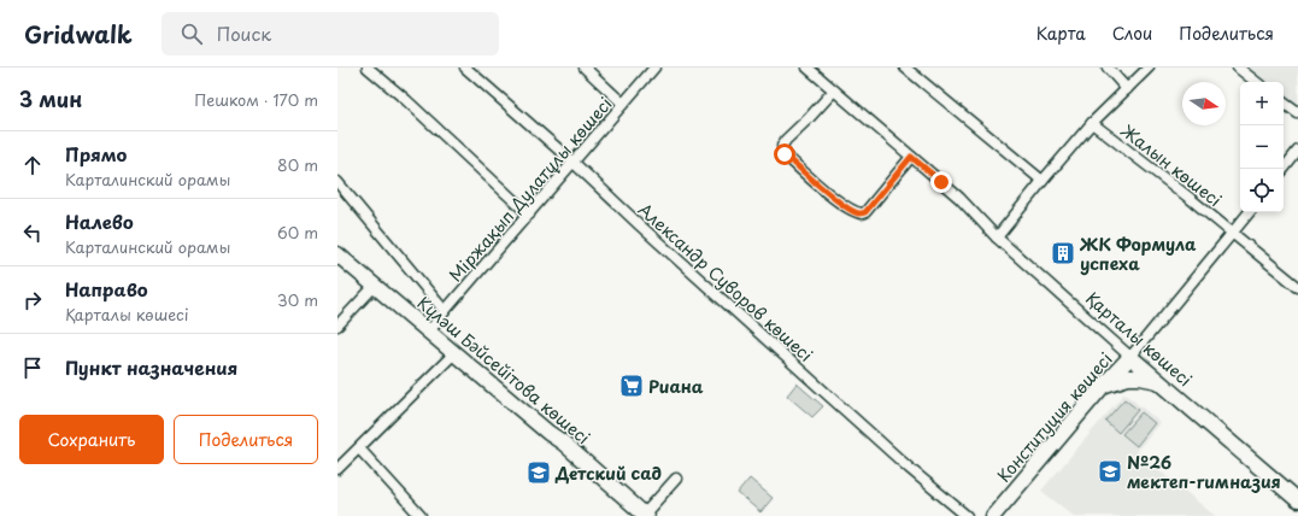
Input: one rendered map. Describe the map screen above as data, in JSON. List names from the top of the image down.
{
  "streets": {
    "main road": ["Қарталы көшесі", "Күләш Бәйсейітова көшесі", "Конституция көшесі"],
    "street": ["Жалын көшесі", "Міржақып Дулатұлы көшесі", "Александр Суворов көшесі"]
  },
  "crossings": [
    ["Жалын көшесі", "Конституция көшесі"],
    ["Міржақып Дулатұлы көшесі", "Александр Суворов көшесі"],
    ["Міржақып Дулатұлы көшесі", "Күләш Бәйсейітова көшесі"],
    ["Қарталы көшесі", "Конституция көшесі"]
  ],
  "places": {
    "building": ["ЖК Формула успеха"],
    "supermarket": ["Риана"],
    "school or university": ["№26 мектеп-гимназия", "Детский сад"]
  },
  "north": "right",
  "page": {
    "header": "Gridwalk",
    "search": "Поиск",
    "nav": ["Карта", "Слои", "Поделиться"],
    "heading": ["3 мин", "Пешком · 170 m"],
    "map_buttons": ["+", "−"],
    "list": [
      ["Прямо", "Карталинский орамы", "80 m"],
      ["Налево", "Карталинский орамы", "60 m"],
      ["Направо", "Қарталы көшесі", "30 m"],
      "Пункт назначения"
    ],
    "buttons": ["Сохранить", "Поделиться"]
  }
}
